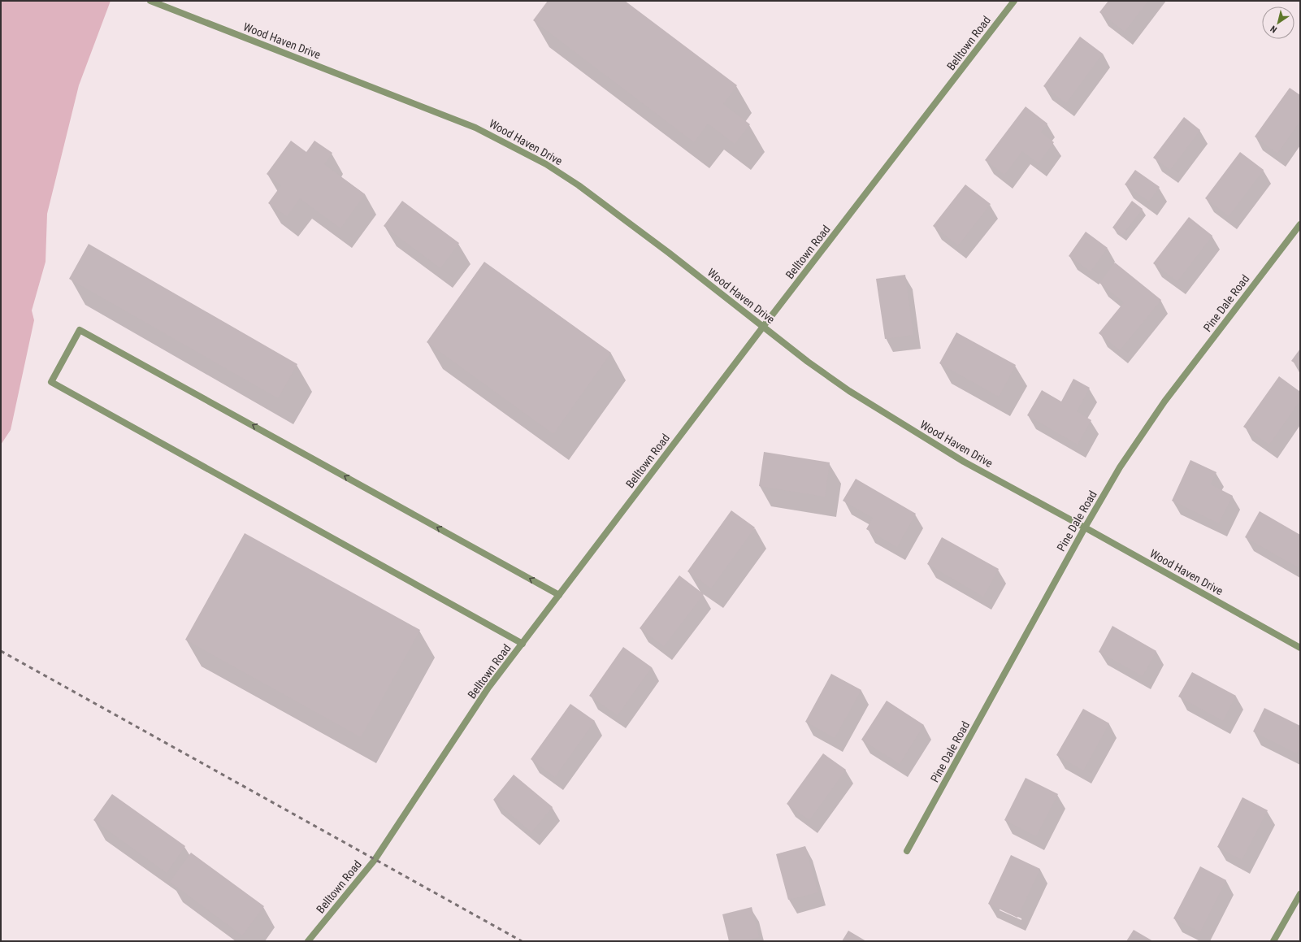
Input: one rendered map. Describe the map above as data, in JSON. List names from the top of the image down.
{
  "streets": {
    "street": ["Wood Haven Drive", "Belltown Road", "Pine Dale Road"]
  },
  "crossings": [
    ["Wood Haven Drive", "Belltown Road"],
    ["Wood Haven Drive", "Pine Dale Road"]
  ],
  "north": "bottom left"
}
